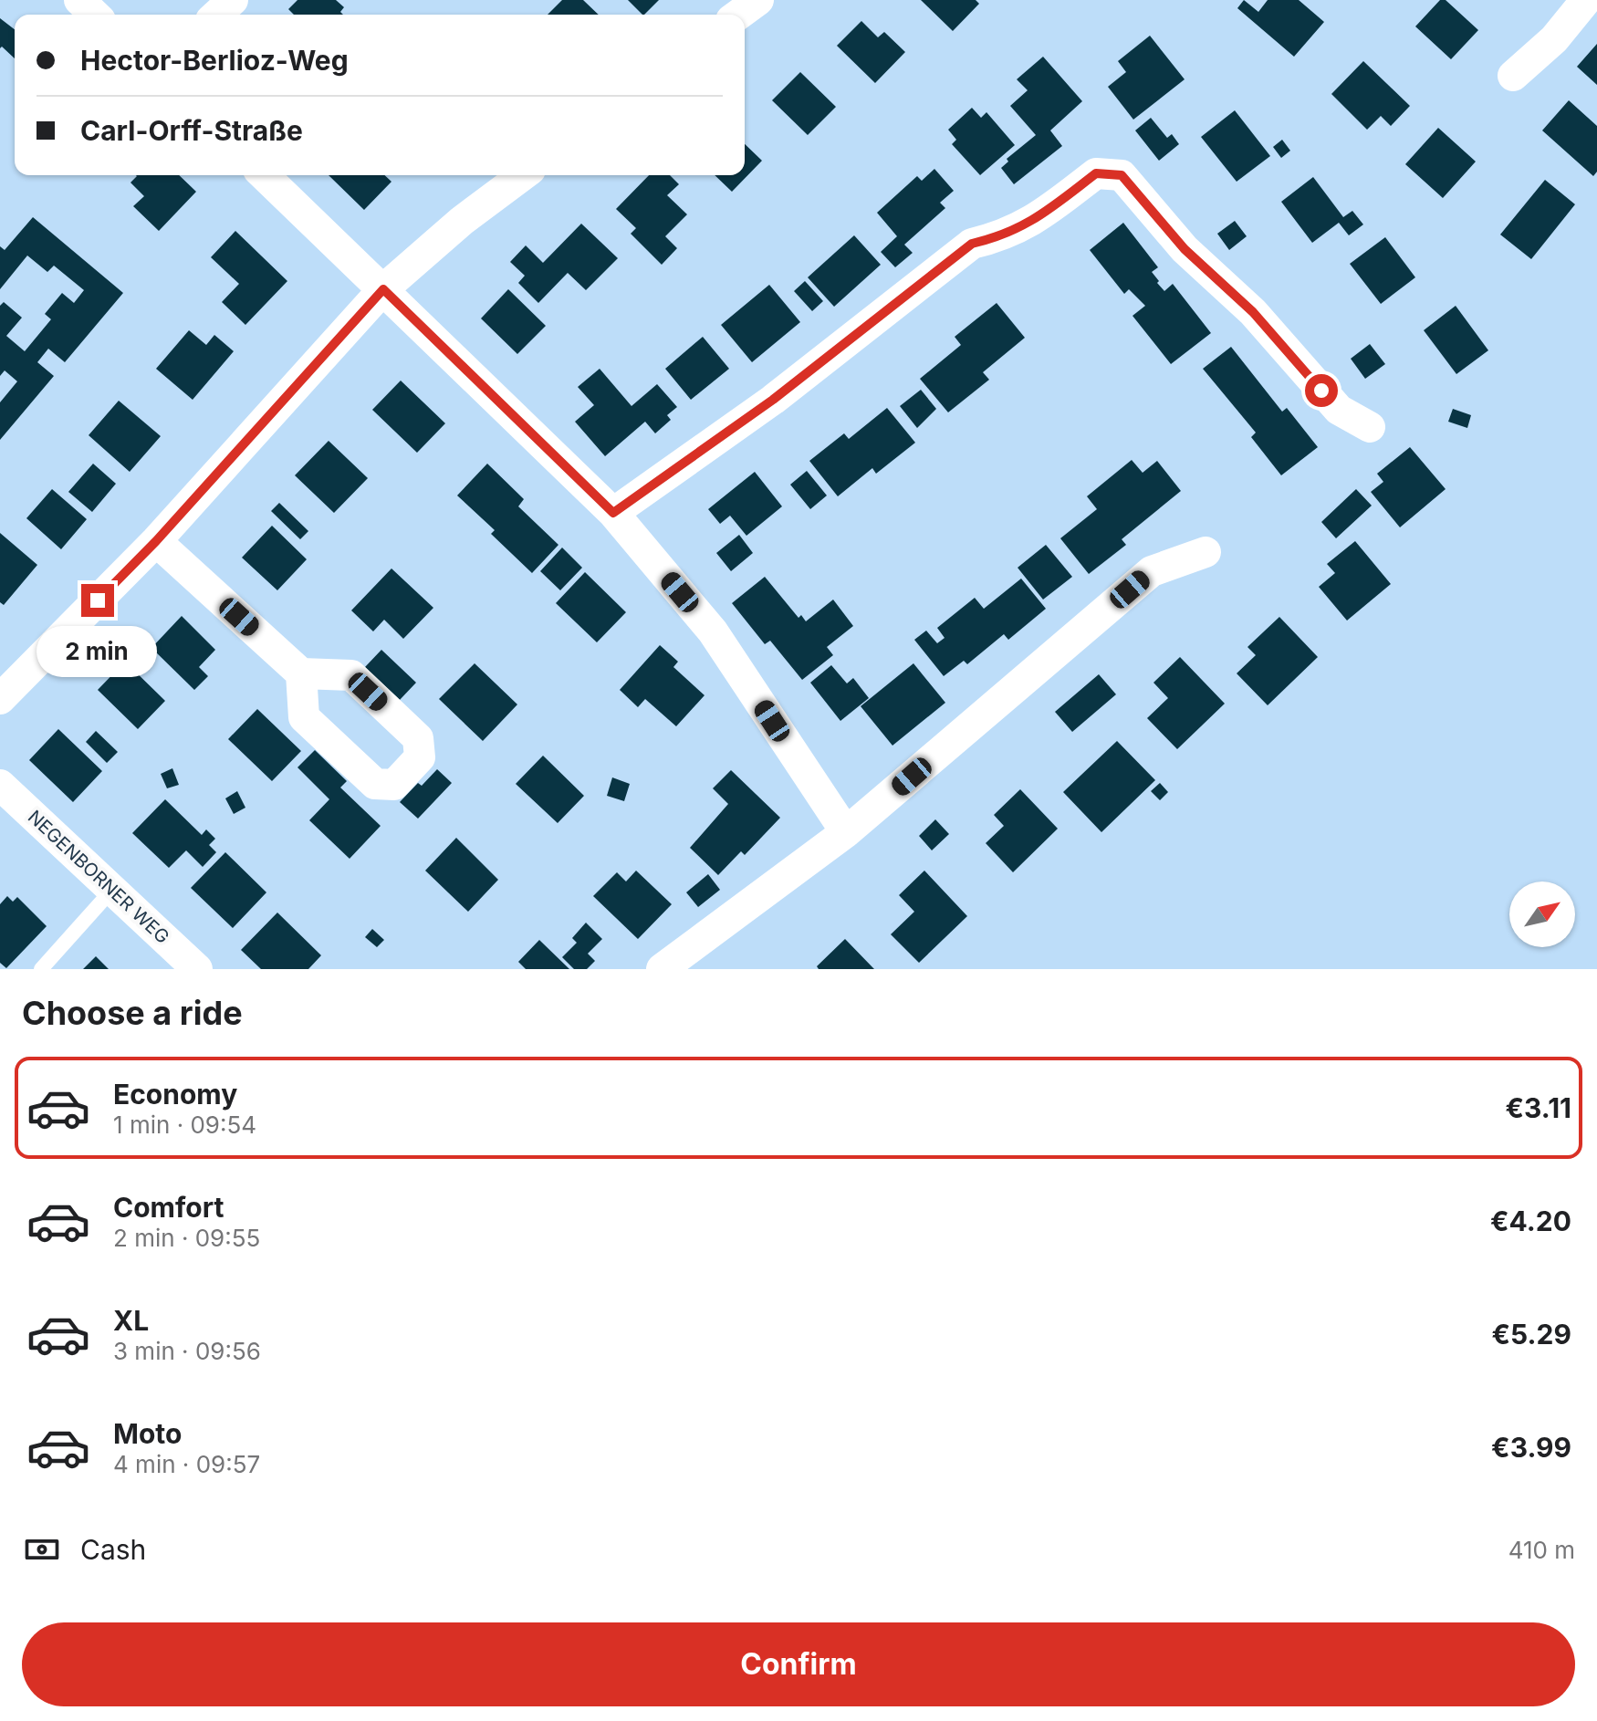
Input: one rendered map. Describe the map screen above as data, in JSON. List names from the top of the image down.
{
  "streets": {
    "street": ["NEGENBORNER WEG"]
  },
  "north": "top right",
  "page": {
    "banner": ["Hector-Berlioz-Weg", "Carl-Orff-Straße"],
    "bubble": "2 min",
    "heading": "Choose a ride",
    "list": [
      {
        "name": "Economy",
        "note": "1 min · 09:54",
        "value": "€3.11"
      },
      {
        "name": "Comfort",
        "note": "2 min · 09:55",
        "value": "€4.20"
      },
      {
        "name": "XL",
        "note": "3 min · 09:56",
        "value": "€5.29"
      },
      {
        "name": "Moto",
        "note": "4 min · 09:57",
        "value": "€3.99"
      }
    ],
    "pay": ["Cash", "410 m"],
    "buttons": "Confirm"
  }
}
